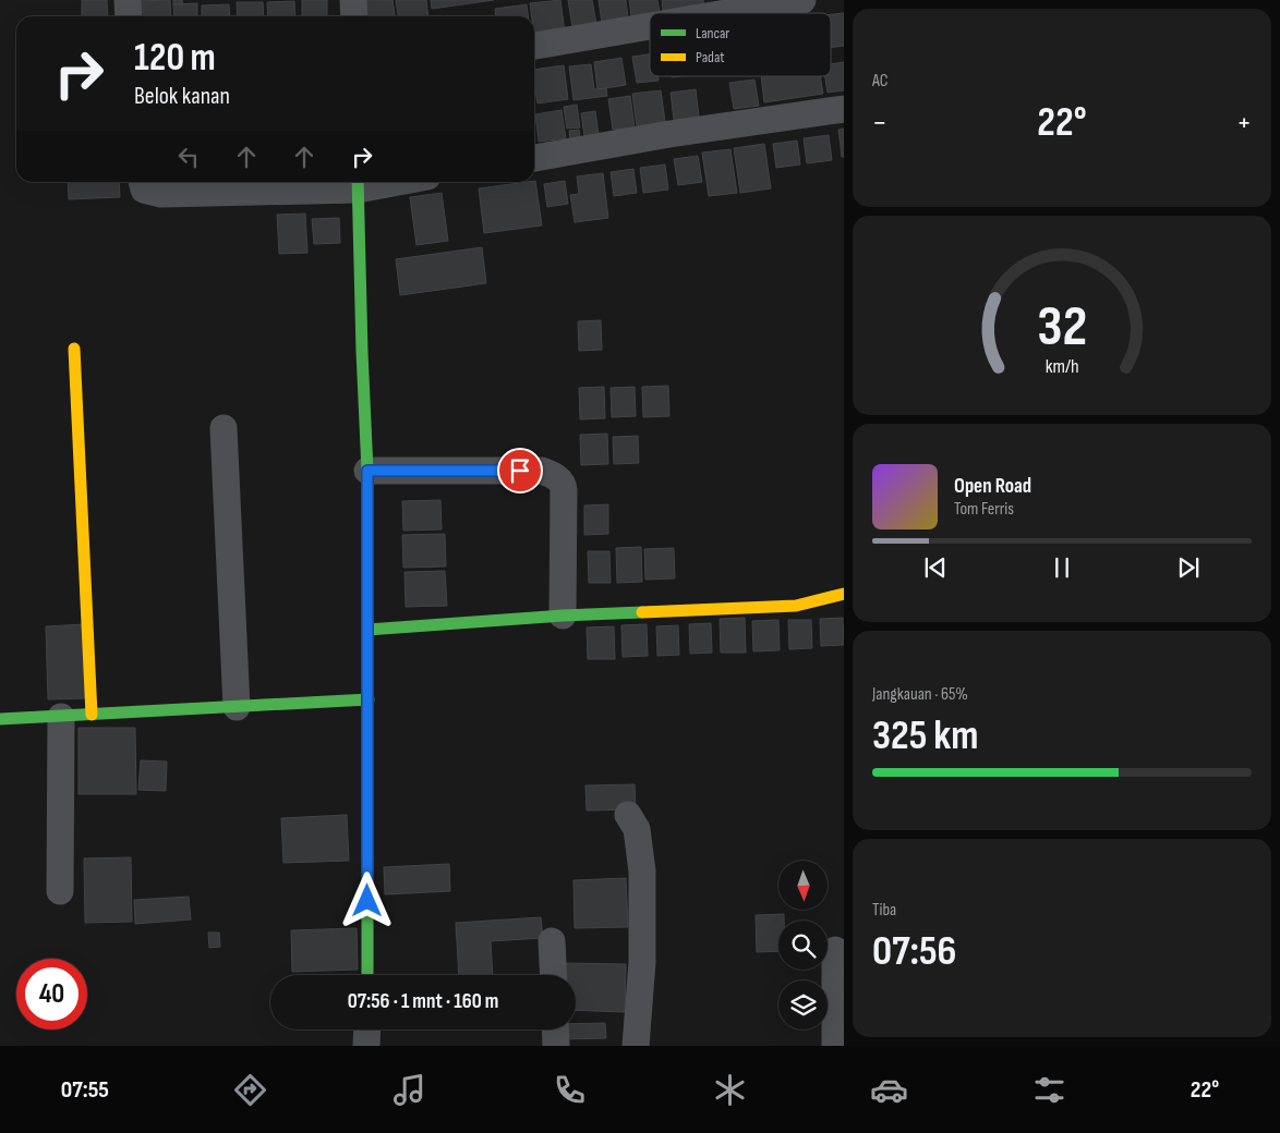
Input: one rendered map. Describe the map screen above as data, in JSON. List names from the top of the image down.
{
  "legend": ["Lancar", "Padat"],
  "north": "bottom",
  "page": {
    "tile": [
      "AC",
      ["Jangkauan · 65%", "325 km"],
      ["Tiba", "07:56"]
    ],
    "turn": ["120 m", "Belok kanan"],
    "heat": ["−", "22°", "+"],
    "song": ["Open Road", "Tom Ferris"],
    "limit": "40",
    "trip": "07:56 · 1 mnt · 160 m",
    "tabs": ["07:55", "22°"],
    "gauge": ["32", "km/h"]
  }
}
